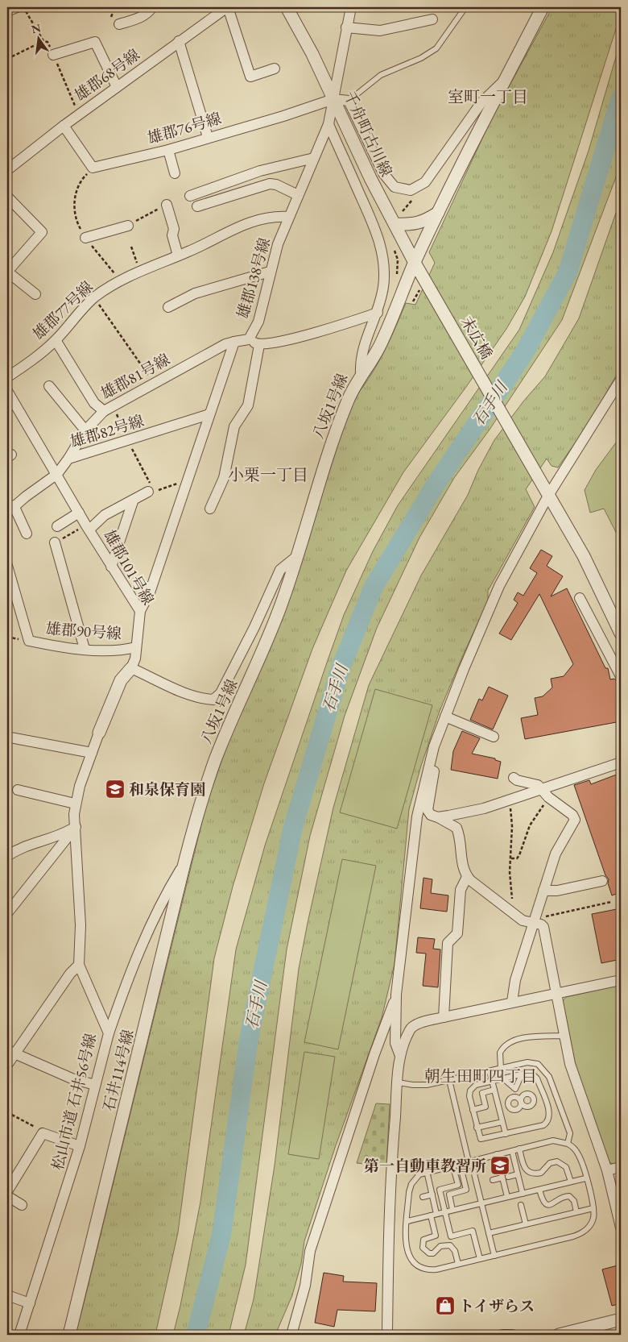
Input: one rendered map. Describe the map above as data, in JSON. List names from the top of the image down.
{
  "streets": {
    "street": [
      "雄郡68号線",
      "雄郡76号線",
      "千舟町古川線",
      "雄郡138号線",
      "雄郡77号線",
      "末広橋",
      "雄郡81号線",
      "八坂1号線",
      "雄郡82号線",
      "雄郡101号線",
      "雄郡90号線",
      "石井114号線",
      "松山市道 石井56号線"
    ]
  },
  "crossings": [
    ["雄郡68号線", "雄郡76号線"],
    ["雄郡76号線", "千舟町古川線"],
    ["雄郡76号線", "雄郡138号線"],
    ["千舟町古川線", "雄郡138号線"],
    ["千舟町古川線", "末広橋"],
    ["千舟町古川線", "八坂1号線"],
    ["雄郡138号線", "雄郡77号線"],
    ["雄郡138号線", "雄郡81号線"],
    ["末広橋", "八坂1号線"],
    ["雄郡81号線", "雄郡82号線"],
    ["八坂1号線", "石井114号線"],
    ["雄郡82号線", "雄郡101号線"],
    ["雄郡101号線", "雄郡90号線"]
  ],
  "districts": ["室町一丁目", "小栗一丁目", "朝生田町四丁目"],
  "water": ["石手川"],
  "places": {
    "school or university": ["和泉保育園", "第一自動車教習所"],
    "shop": ["トイザらス"]
  },
  "north": "top"
}
